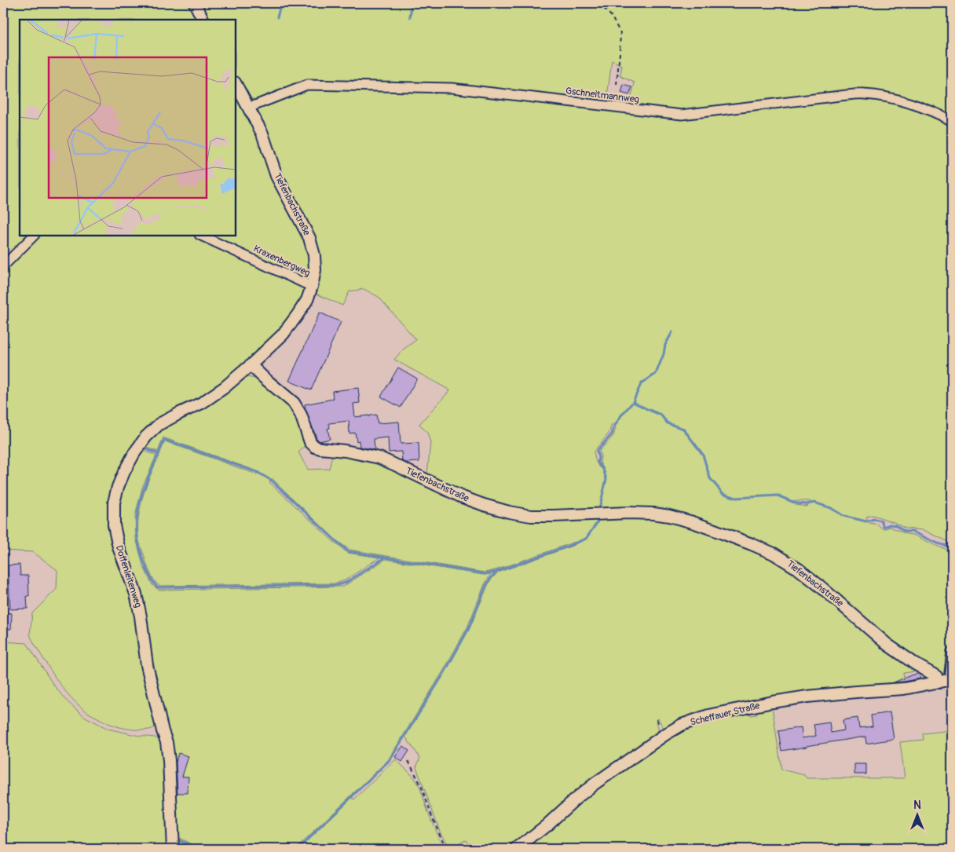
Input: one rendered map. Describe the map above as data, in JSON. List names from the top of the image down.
{
  "streets": {
    "street": [
      "Gschneitmannweg",
      "Tiefenbachstraße",
      "Kraxenbergweg",
      "Doffenleitenweg",
      "Scheffauer Straße"
    ]
  },
  "crossings": [
    ["Gschneitmannweg", "Tiefenbachstraße"],
    ["Tiefenbachstraße", "Kraxenbergweg"],
    ["Tiefenbachstraße", "Doffenleitenweg"],
    ["Tiefenbachstraße", "Scheffauer Straße"]
  ],
  "north": "top"
}
